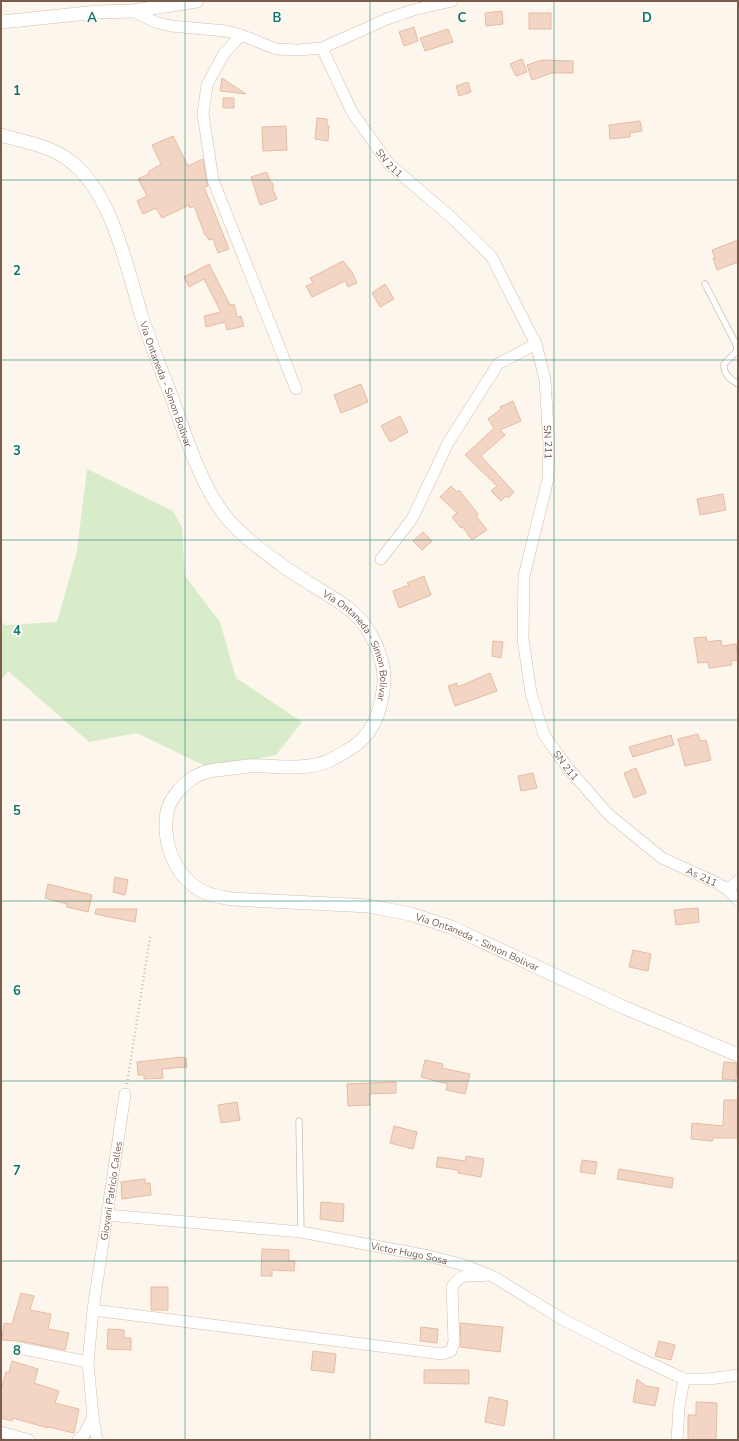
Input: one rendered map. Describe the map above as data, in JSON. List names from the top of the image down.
{
  "streets": {
    "street": [
      "SN 211",
      "Via Ontaneda - Simon Bolivar",
      "As 211",
      "Giovani Patricio Calles",
      "Victor Hugo Sosa"
    ]
  },
  "crossings": [
    ["SN 211", "As 211"],
    ["Giovani Patricio Calles", "Victor Hugo Sosa"]
  ],
  "grid": {
    "columns": [
      "A",
      "B",
      "C",
      "D"
    ],
    "rows": [
      "1",
      "2",
      "3",
      "4",
      "5",
      "6",
      "7",
      "8"
    ]
  }
}
